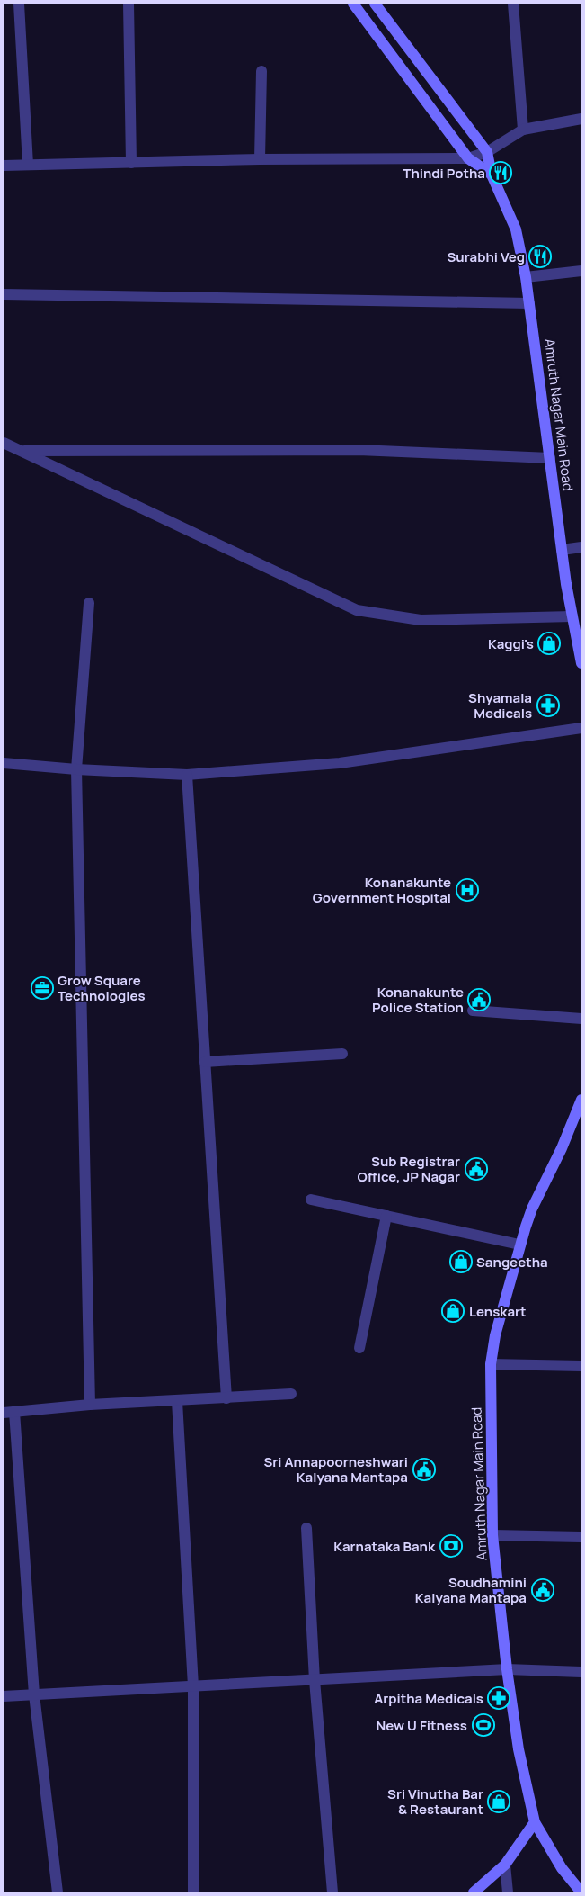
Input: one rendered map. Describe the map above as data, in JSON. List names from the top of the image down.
{
  "streets": {
    "main road": ["Amruth Nagar Main Road"]
  },
  "places": {
    "restaurant": ["Thindi Potha", "Surabhi Veg"],
    "shop": [
      "Kaggi's",
      "Sangeetha",
      "Lenskart",
      "Sri Vinutha Bar & Restaurant"
    ],
    "pharmacy": ["Shyamala Medicals", "Arpitha Medicals"],
    "hospital": ["Konanakunte Government Hospital"],
    "office": ["Grow Square Technologies"],
    "public building": [
      "Konanakunte Police Station",
      "Sub Registrar Office, JP Nagar",
      "Sri Annapoorneshwari Kalyana Mantapa",
      "Soudhamini Kalyana Mantapa"
    ],
    "bank": ["Karnataka Bank"],
    "sports": ["New U Fitness"]
  }
}
